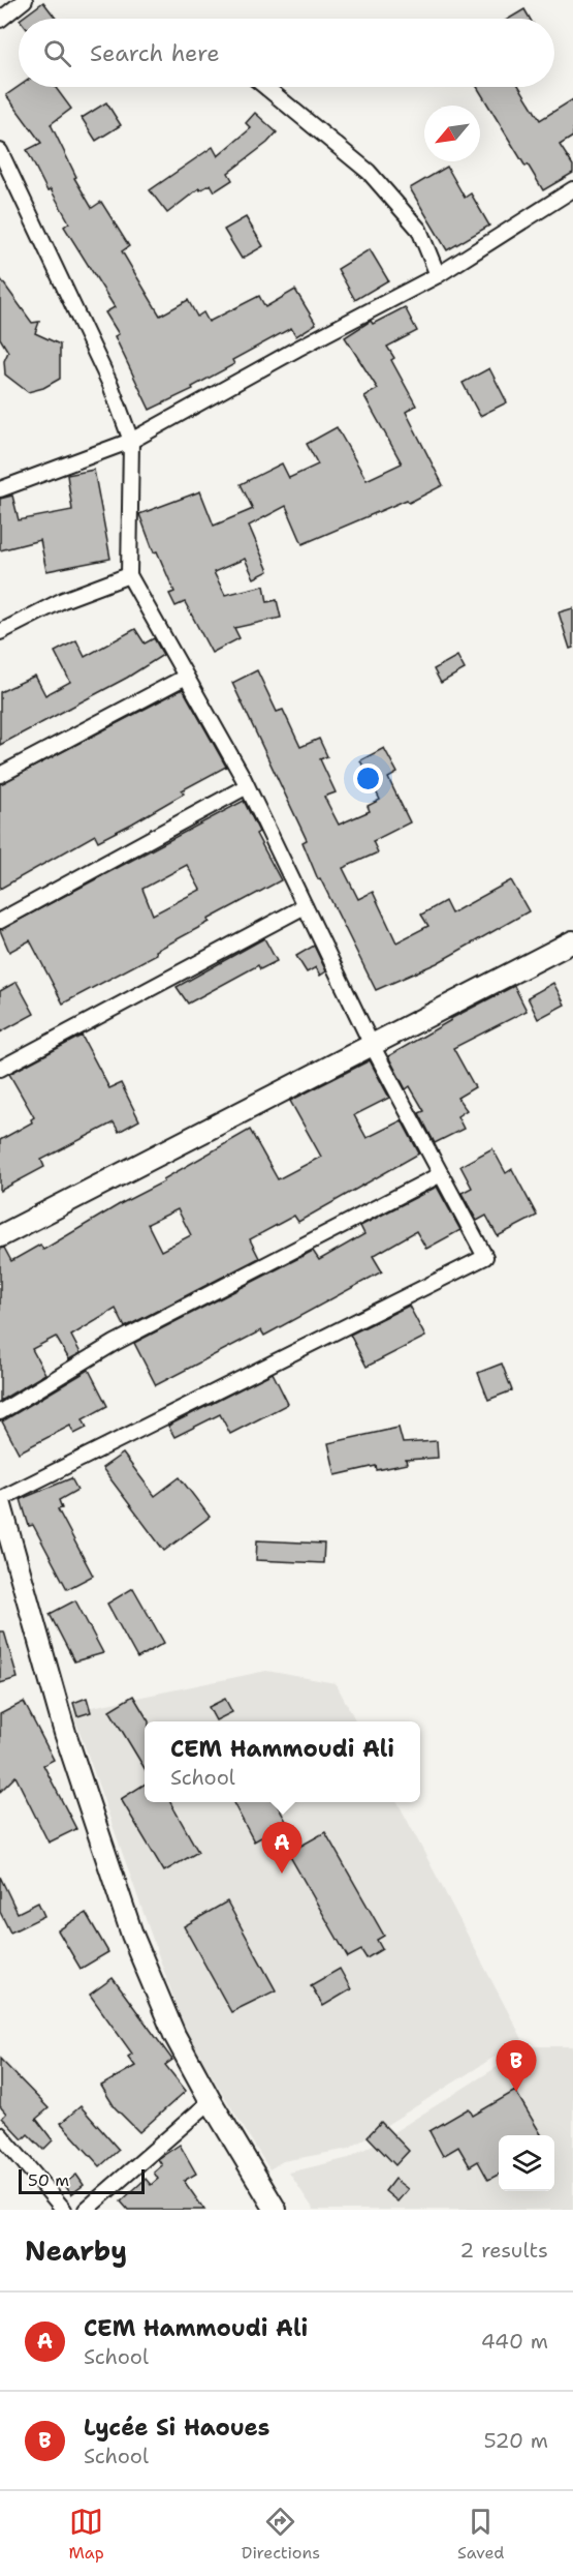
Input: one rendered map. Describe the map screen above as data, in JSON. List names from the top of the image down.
{
  "scale_bar": "50 m",
  "north": "bottom left",
  "page": {
    "search": "Search here",
    "popup": ["CEM Hammoudi Ali", "School"],
    "pins": ["A", "B"],
    "scale": "50 m",
    "heading": ["Nearby", "2 results"],
    "list": [
      {
        "mark": "A",
        "name": "CEM Hammoudi Ali",
        "note": "School",
        "value": "440 m"
      },
      {
        "mark": "B",
        "name": "Lycée Si Haoues",
        "note": "School",
        "value": "520 m"
      }
    ],
    "nav": ["Map", "Directions", "Saved"]
  }
}
